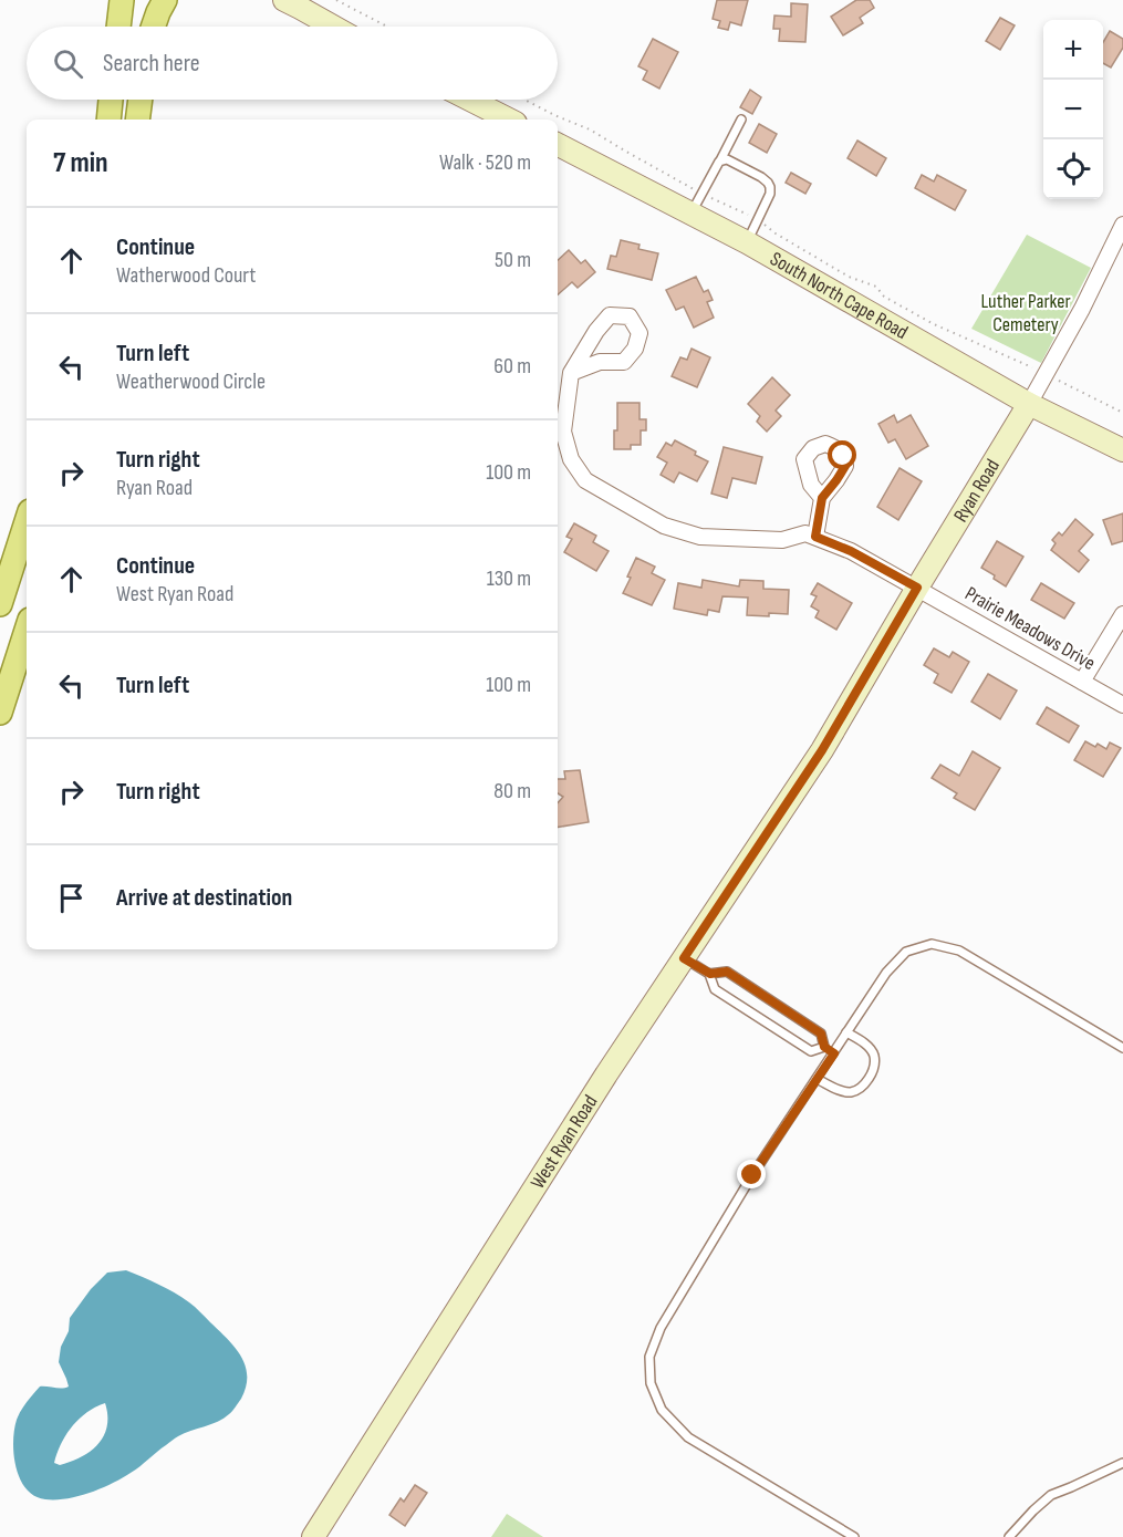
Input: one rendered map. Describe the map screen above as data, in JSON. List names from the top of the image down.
{
  "streets": {
    "street": [
      "South North Cape Road",
      "Ryan Road",
      "Prairie Meadows Drive",
      "West Ryan Road"
    ]
  },
  "crossings": [
    ["South North Cape Road", "Ryan Road"],
    ["Ryan Road", "Prairie Meadows Drive"],
    ["Ryan Road", "West Ryan Road"]
  ],
  "parks": ["Luther Parker Cemetery"],
  "page": {
    "map_buttons": ["+", "−"],
    "search": "Search here",
    "heading": ["7 min", "Walk · 520 m"],
    "list": [
      ["Continue", "Watherwood Court", "50 m"],
      ["Turn left", "Weatherwood Circle", "60 m"],
      ["Turn right", "Ryan Road", "100 m"],
      ["Continue", "West Ryan Road", "130 m"],
      ["Turn left", "100 m"],
      ["Turn right", "80 m"],
      "Arrive at destination"
    ]
  }
}
